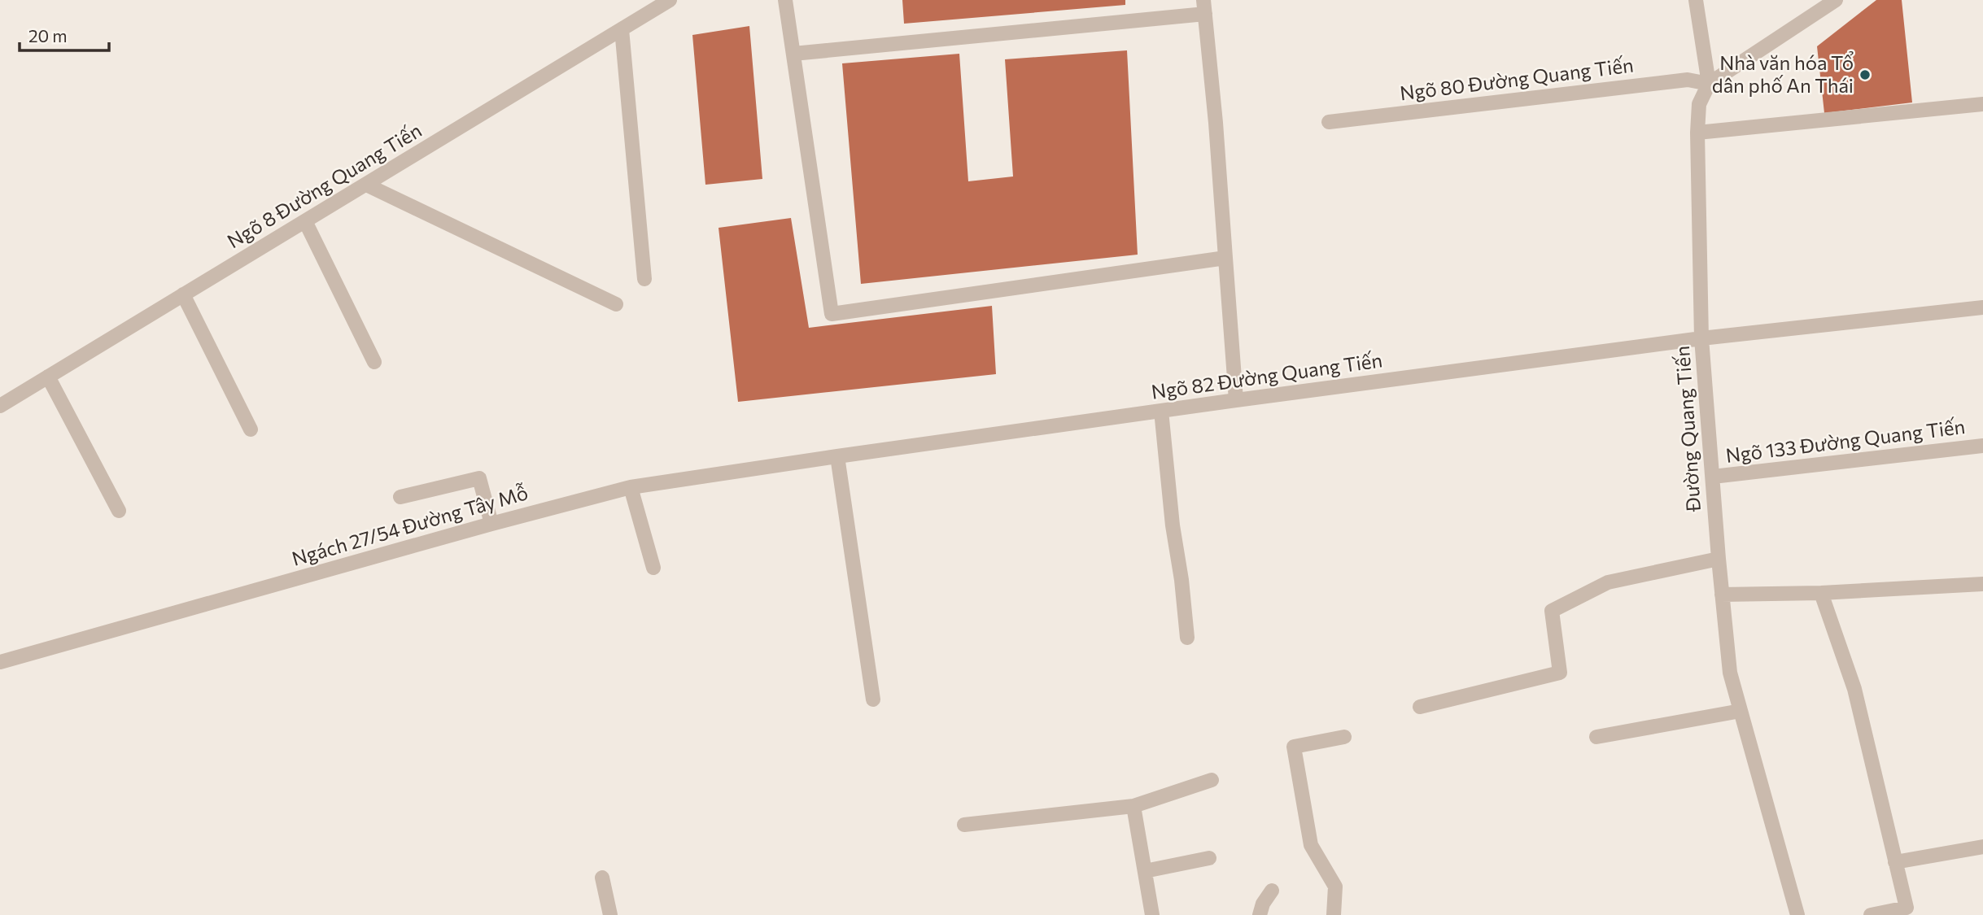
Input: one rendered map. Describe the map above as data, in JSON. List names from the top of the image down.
{
  "streets": {
    "street": [
      "Ngõ 80 Đường Quang Tiến",
      "Ngõ 8 Đường Quang Tiến",
      "Ngõ 82 Đường Quang Tiến",
      "Đường Quang Tiến",
      "Ngõ 133 Đường Quang Tiến",
      "Ngách 27/54 Đường Tây Mỗ"
    ]
  },
  "crossings": [
    ["Ngõ 80 Đường Quang Tiến", "Đường Quang Tiến"],
    ["Ngõ 82 Đường Quang Tiến", "Đường Quang Tiến"],
    ["Ngõ 82 Đường Quang Tiến", "Ngách 27/54 Đường Tây Mỗ"],
    ["Đường Quang Tiến", "Ngõ 133 Đường Quang Tiến"]
  ],
  "places": ["Nhà văn hóa Tổ dân phố An Thái"],
  "scale_bar": "20 m"
}
